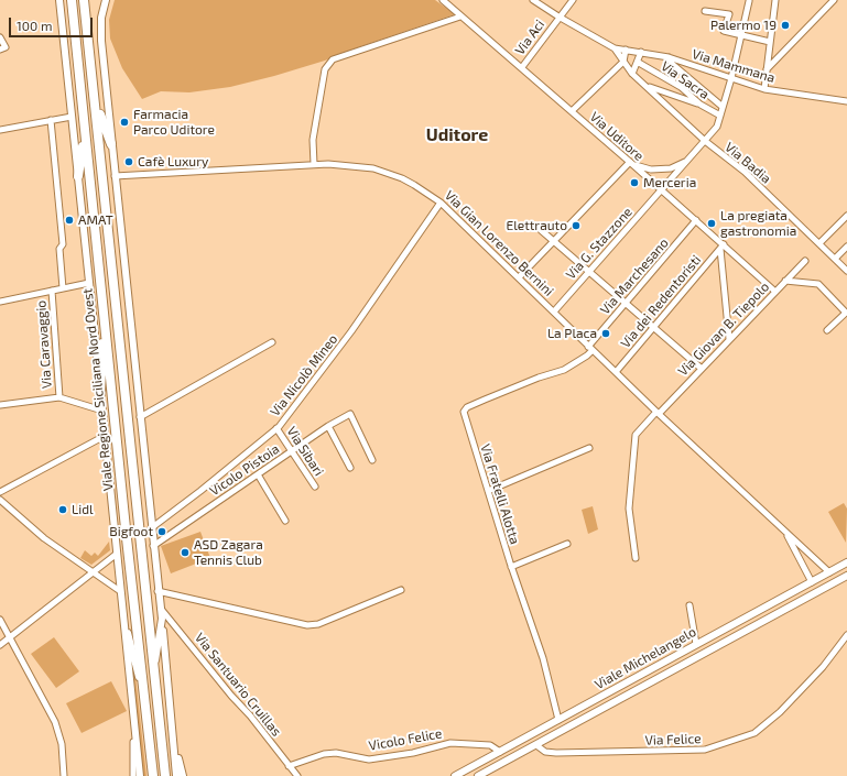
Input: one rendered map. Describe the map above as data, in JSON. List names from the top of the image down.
{
  "streets": {
    "main road": ["Viale Regione Siciliana Nord Ovest"],
    "street": [
      "Via Aci",
      "Via Mammana",
      "Via Sacra",
      "Via Uditore",
      "Via Badia",
      "Via Gian Lorenzo Bernini",
      "Via G. Stazzone",
      "Via Marchesano",
      "Via dei Redentoristi",
      "Via Giovan B. Tiepolo",
      "Via Caravaggio",
      "Via Nicolò Mineo",
      "Via Sibari",
      "Vicolo Pistoia",
      "Via Fratelli Alotta",
      "Viale Michelangelo",
      "Via Santuario Cruillas",
      "Vicolo Felice",
      "Via Felice"
    ]
  },
  "crossings": [
    ["Via Aci", "Via Uditore"],
    ["Via Mammana", "Via Badia"],
    ["Via Mammana", "Via G. Stazzone"],
    ["Via Sacra", "Via G. Stazzone"],
    ["Via Uditore", "Via G. Stazzone"],
    ["Via Uditore", "Via Marchesano"],
    ["Via Uditore", "Via dei Redentoristi"],
    ["Via Uditore", "Via Giovan B. Tiepolo"],
    ["Via Badia", "Via G. Stazzone"],
    ["Via Gian Lorenzo Bernini", "Via G. Stazzone"],
    ["Via Gian Lorenzo Bernini", "Via Marchesano"],
    ["Via Gian Lorenzo Bernini", "Via dei Redentoristi"],
    ["Via Gian Lorenzo Bernini", "Via Giovan B. Tiepolo"],
    ["Via Gian Lorenzo Bernini", "Via Nicolò Mineo"],
    ["Via Gian Lorenzo Bernini", "Via Fratelli Alotta"],
    ["Via Gian Lorenzo Bernini", "Viale Michelangelo"],
    ["Via Marchesano", "Via Fratelli Alotta"],
    ["Via Nicolò Mineo", "Via Sibari"],
    ["Via Sibari", "Vicolo Pistoia"],
    ["Via Fratelli Alotta", "Viale Michelangelo"],
    ["Viale Michelangelo", "Vicolo Felice"],
    ["Viale Michelangelo", "Via Felice"],
    ["Via Santuario Cruillas", "Vicolo Felice"]
  ],
  "districts": ["Uditore"],
  "places": [
    "Palermo 19",
    "Farmacia Parco Uditore",
    "Cafè Luxury",
    "Merceria",
    "AMAT",
    "La pregiata gastronomia",
    "Elettrauto",
    "La Placa",
    "Lidl",
    "Bigfoot",
    "ASD Zagara Tennis Club"
  ],
  "scale_bar": "100 m"
}
